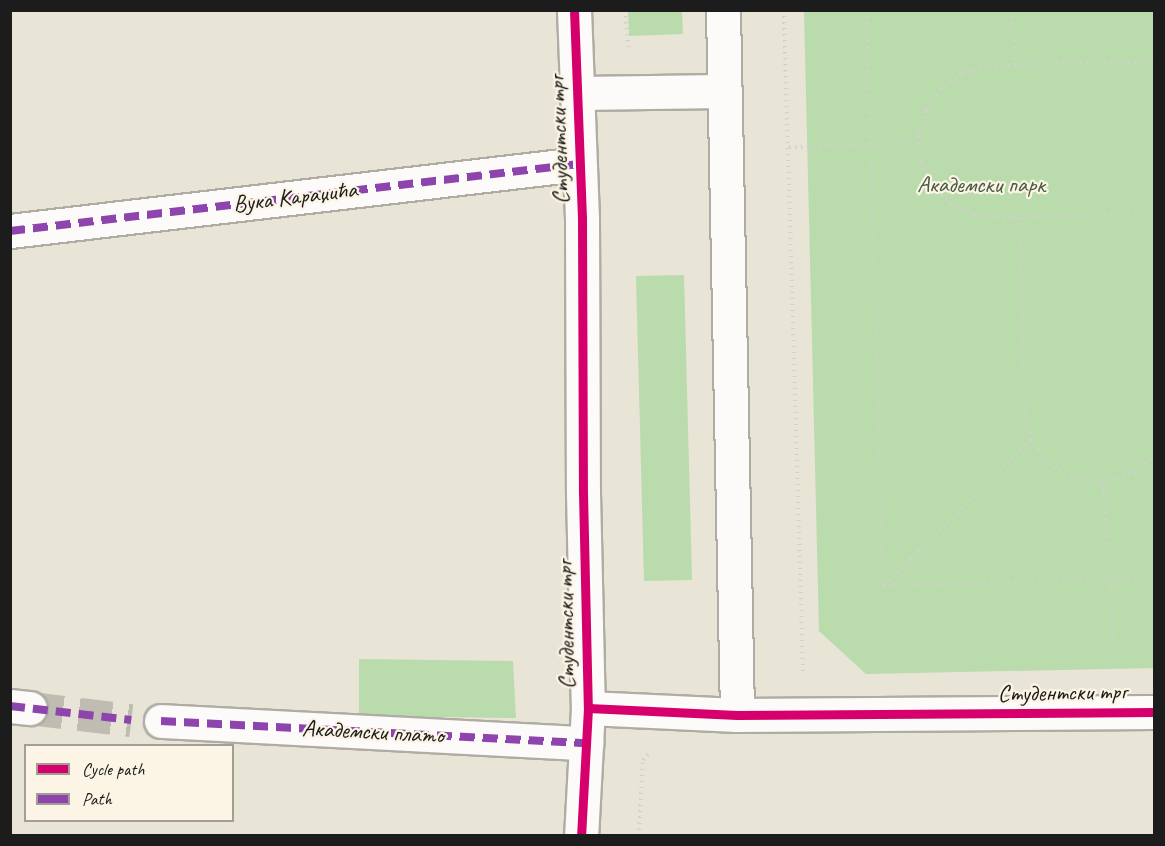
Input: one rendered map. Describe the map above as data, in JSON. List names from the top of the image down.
{
  "streets": {
    "street": ["Студентски трг", "Вука Караџића", "Академски плато"]
  },
  "crossings": [
    ["Студентски трг", "Вука Караџића"]
  ],
  "parks": ["Академски парк"],
  "legend": ["Cycle path", "Path"]
}
